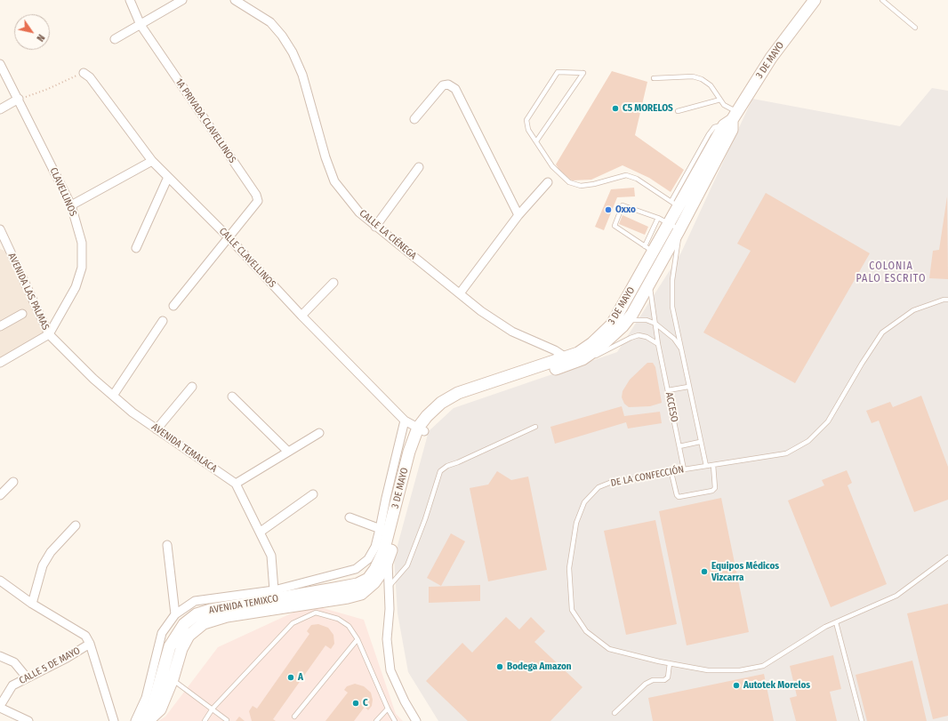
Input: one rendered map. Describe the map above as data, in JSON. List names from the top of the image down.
{
  "streets": {
    "main road": ["3 DE MAYO", "AVENIDA TEMIXCO"],
    "street": [
      "1A PRIVADA CLAVELLINOS",
      "CLAVELLINOS",
      "CALLE LA CIÉNEGA",
      "CALLE CLAVELLINOS",
      "AVENIDA LAS PALMAS",
      "AVENIDA TEMALACA",
      "CALLE 5 DE MAYO"
    ],
    "lane": ["ACCESO", "DE LA CONFECCIÓN"]
  },
  "crossings": [
    ["3 DE MAYO", "CALLE LA CIÉNEGA"],
    ["3 DE MAYO", "CALLE CLAVELLINOS"],
    ["3 DE MAYO", "AVENIDA TEMIXCO"],
    ["1A PRIVADA CLAVELLINOS", "CALLE CLAVELLINOS"],
    ["CLAVELLINOS", "AVENIDA LAS PALMAS"],
    ["CLAVELLINOS", "AVENIDA TEMALACA"],
    ["AVENIDA LAS PALMAS", "AVENIDA TEMALACA"],
    ["ACCESO", "DE LA CONFECCIÓN"]
  ],
  "districts": ["COLONIA PALO ESCRITO"],
  "places": [
    "C5 MORELOS",
    "Oxxo",
    "Equipos Médicos Vizcarra",
    "Bodega Amazon",
    "A",
    "Autotek Morelos",
    "C"
  ],
  "north": "bottom right"
}
